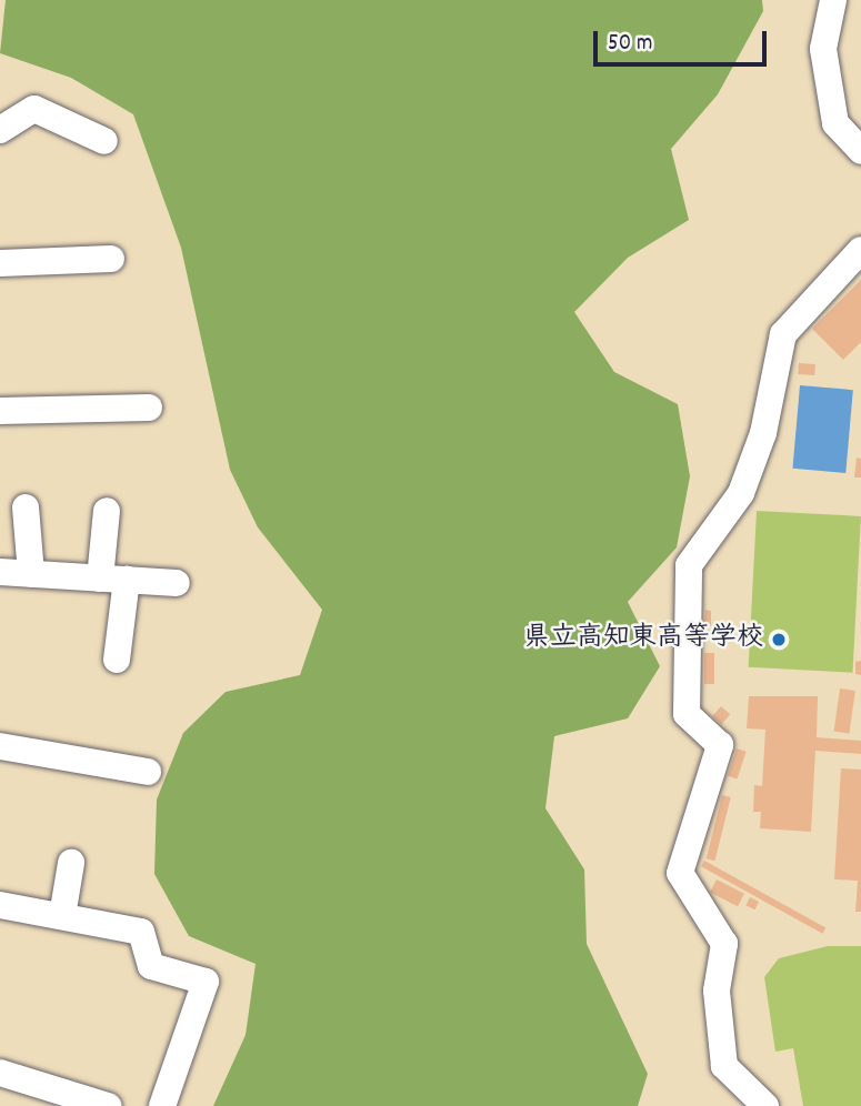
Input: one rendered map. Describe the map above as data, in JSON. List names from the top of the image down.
{
  "places": ["県立高知東高等学校"],
  "scale_bar": "50 m"
}
